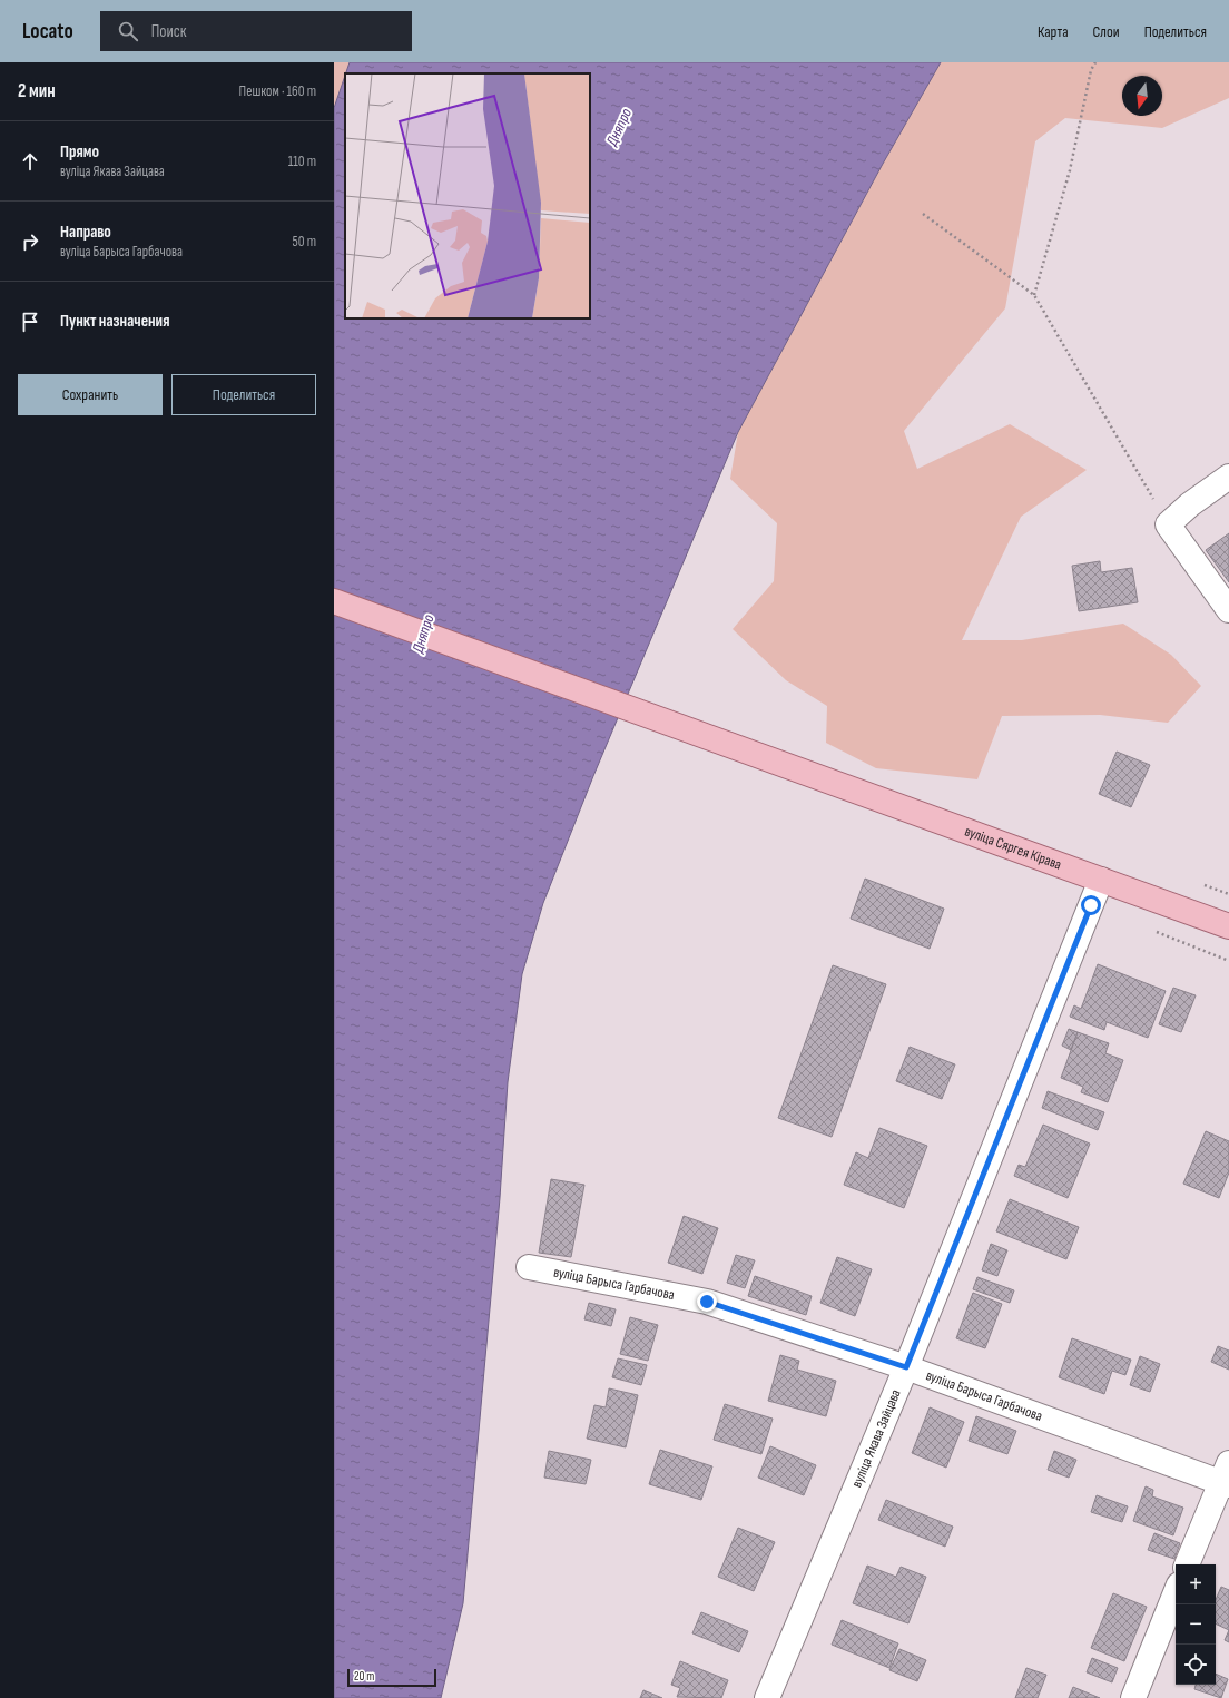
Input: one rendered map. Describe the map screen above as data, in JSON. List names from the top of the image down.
{
  "streets": {
    "main road": ["вуліца Сяргея Кірава"],
    "street": ["вуліца Барыса Гарбачова", "вуліца Якава Зайцава"]
  },
  "crossings": [
    ["вуліца Сяргея Кірава", "вуліца Якава Зайцава"],
    ["вуліца Барыса Гарбачова", "вуліца Якава Зайцава"]
  ],
  "water": ["Дняпро"],
  "scale_bar": "20 m",
  "north": "bottom",
  "page": {
    "header": "Locato",
    "search": "Поиск",
    "nav": ["Карта", "Слои", "Поделиться"],
    "heading": ["2 мин", "Пешком · 160 m"],
    "list": [
      ["Прямо", "вуліца Якава Зайцава", "110 m"],
      ["Направо", "вуліца Барыса Гарбачова", "50 m"],
      "Пункт назначения"
    ],
    "buttons": ["Сохранить", "Поделиться"],
    "map_buttons": ["+", "−"],
    "scale": "20 m"
  }
}
